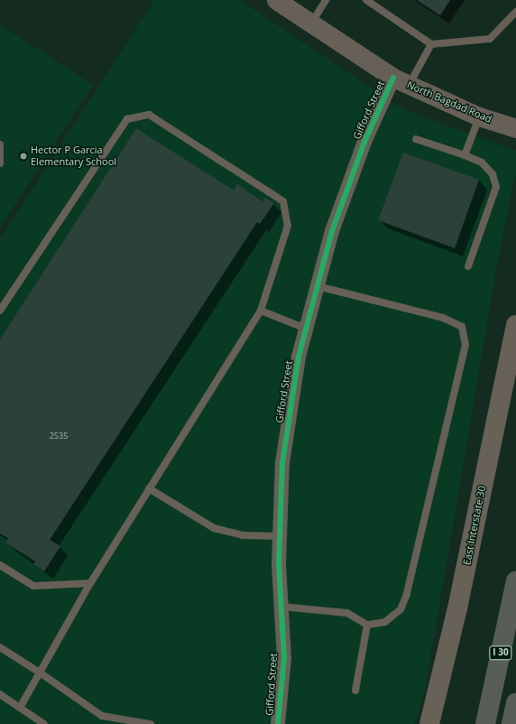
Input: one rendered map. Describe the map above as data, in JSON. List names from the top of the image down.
{
  "streets": {
    "highway": ["I 30"],
    "main road": ["East Interstate 30"],
    "street": ["North Bagdad Road", "Gifford Street"]
  },
  "crossings": [
    ["North Bagdad Road", "Gifford Street"]
  ],
  "places": ["Hector P Garcia Elementary School"],
  "house_numbers": ["2535"]
}
